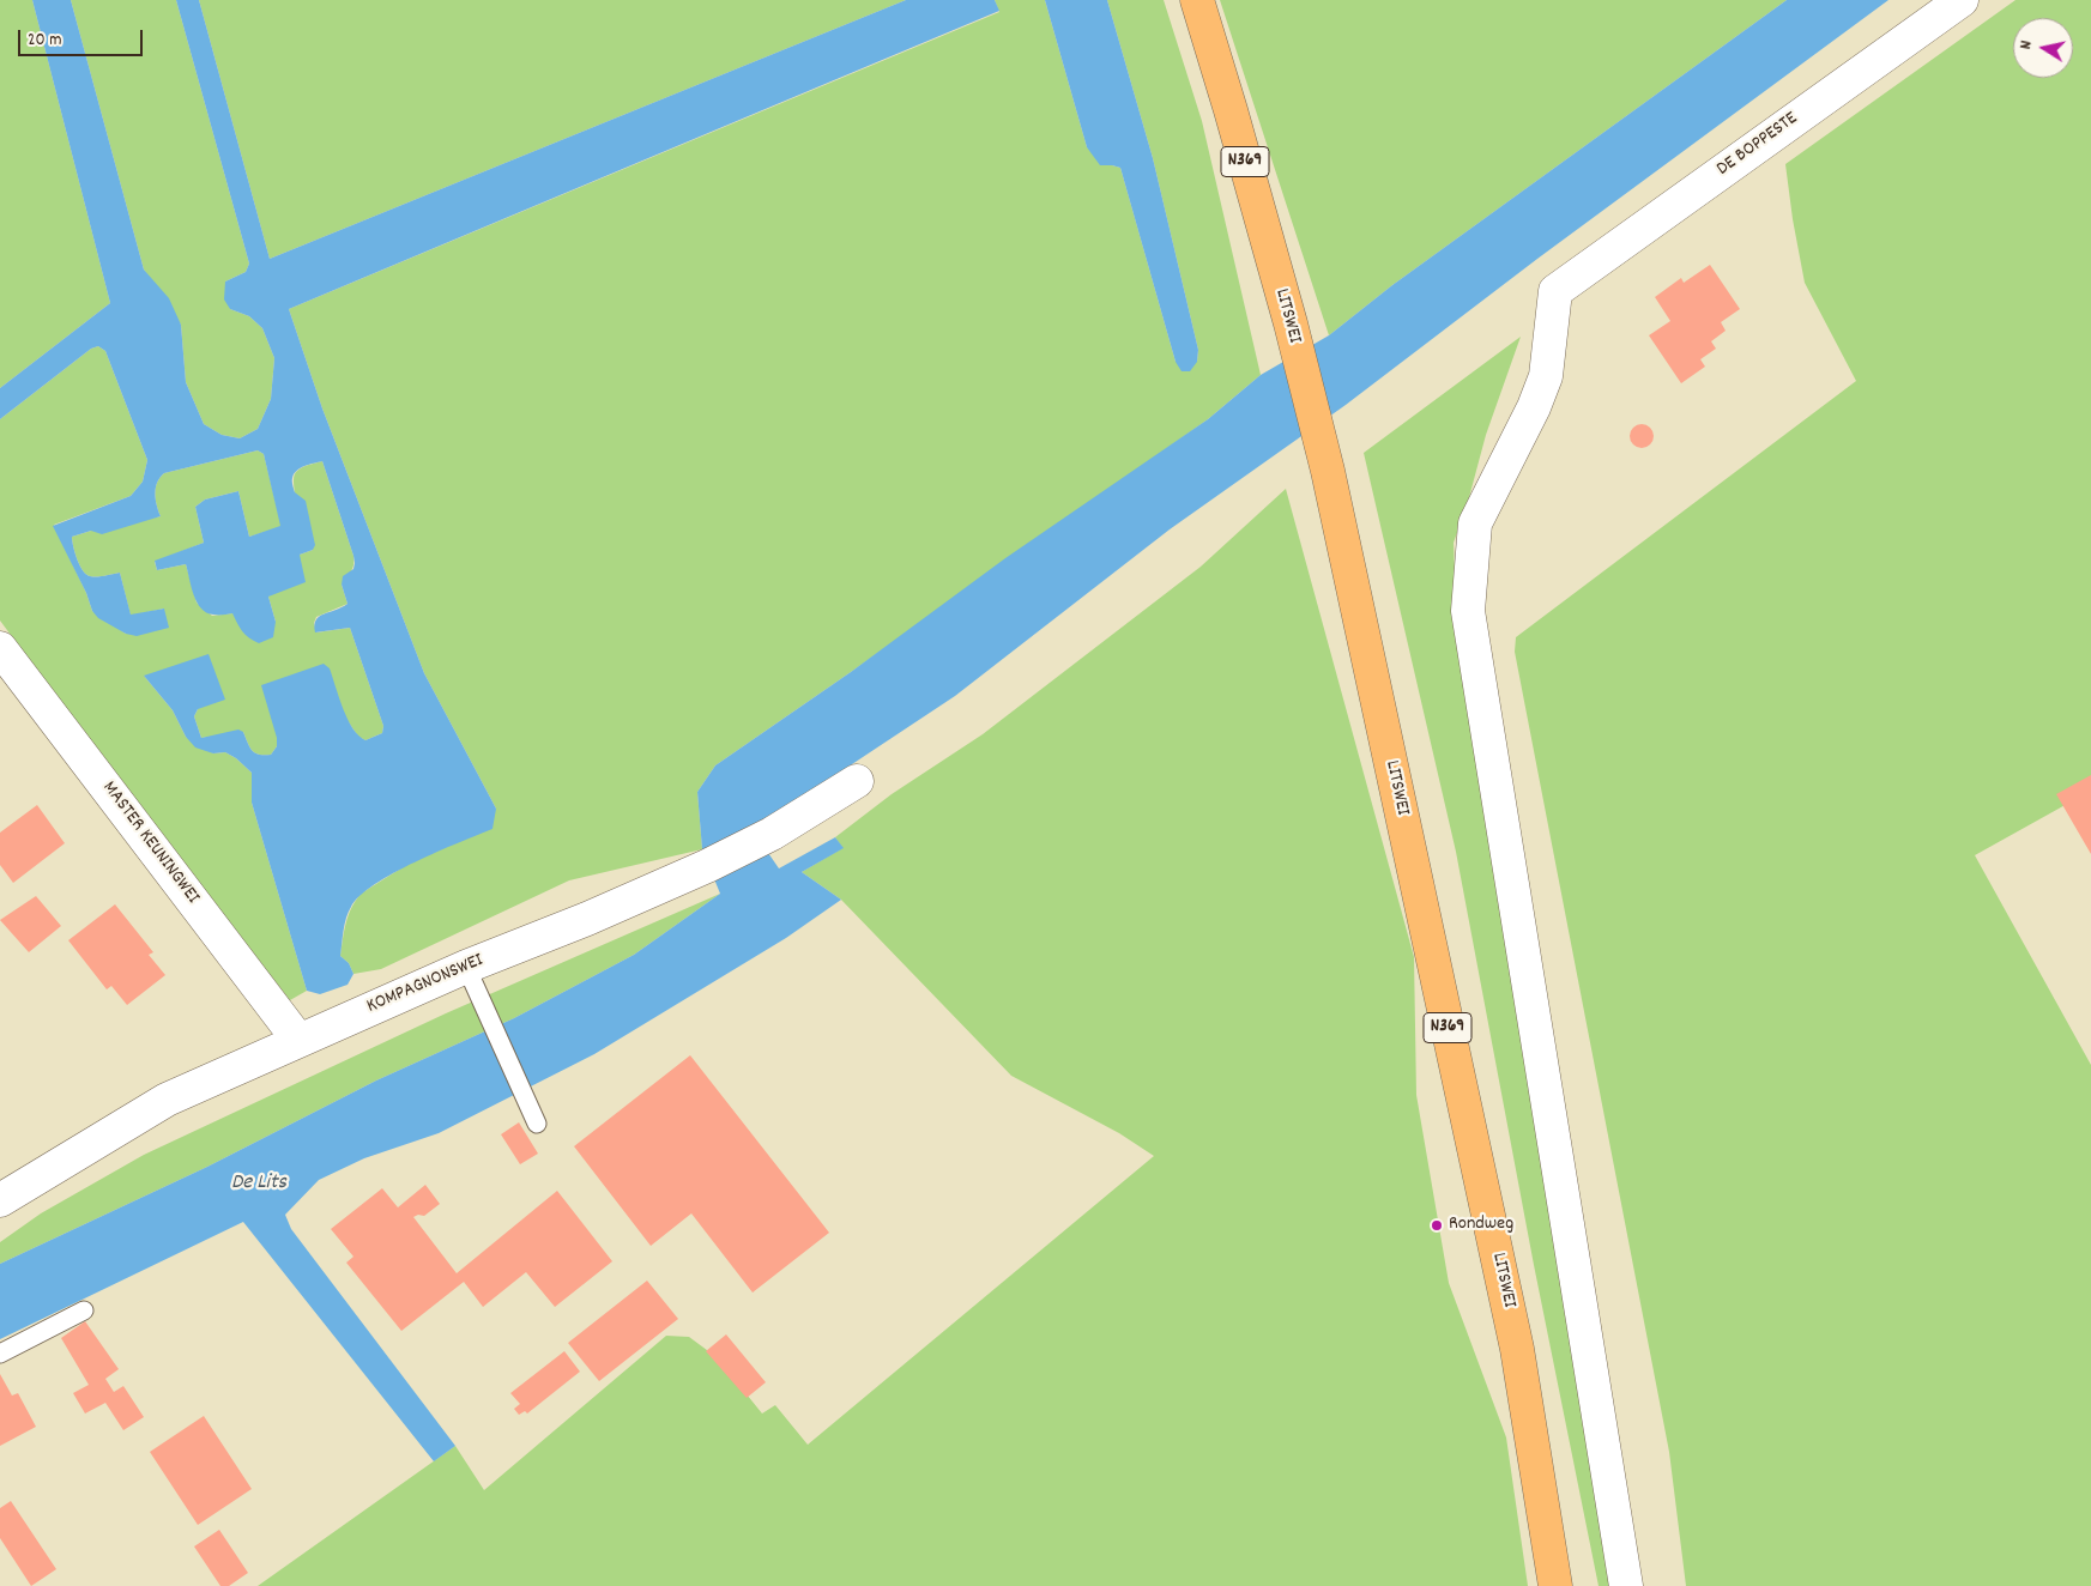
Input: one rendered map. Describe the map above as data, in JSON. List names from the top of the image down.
{
  "streets": {
    "main road": ["N369", "LITSWEI"],
    "street": ["DE BOPPESTE", "MASTER KEUNINGWEI", "KOMPAGNONSWEI"]
  },
  "crossings": [
    ["MASTER KEUNINGWEI", "KOMPAGNONSWEI"]
  ],
  "water": ["De Lits"],
  "places": ["Rondweg"],
  "scale_bar": "20 m",
  "north": "left"
}
